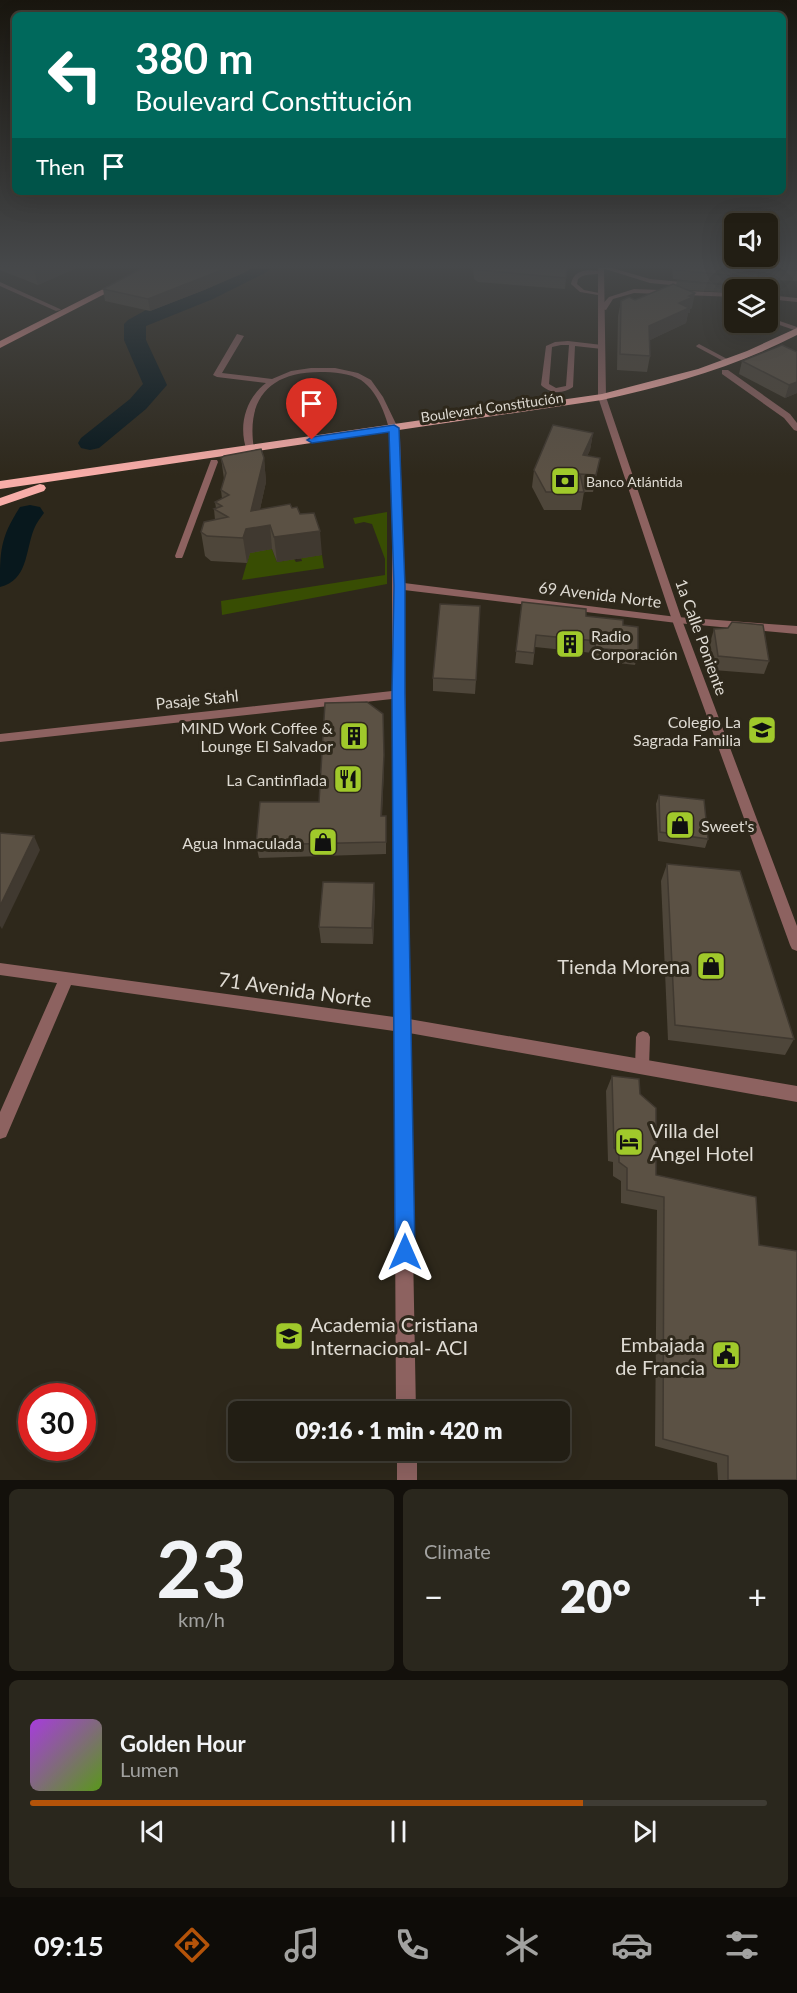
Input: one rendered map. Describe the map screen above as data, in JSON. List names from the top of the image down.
{
  "streets": {
    "highway": ["Boulevard Constitución"],
    "street": [
      "69 Avenida Norte",
      "1a Calle Poniente",
      "Pasaje Stahl",
      "71 Avenida Norte"
    ]
  },
  "crossings": [
    ["Boulevard Constitución", "1a Calle Poniente"],
    ["69 Avenida Norte", "1a Calle Poniente"]
  ],
  "places": {
    "bank": ["Banco Atlántida"],
    "building": ["Radio Corporación", "MIND Work Coffee & Lounge El Salvador"],
    "school or university": ["Colegio La Sagrada Familia", "Academia Cristiana Internacional- ACI"],
    "restaurant": ["La Cantinflada"],
    "shop": ["Sweet's", "Agua Inmaculada", "Tienda Morena"],
    "hotel": ["Villa del Angel Hotel"],
    "public building": ["Embajada de Francia"]
  },
  "page": {
    "turn": ["380 m", "Boulevard Constitución"],
    "then": "Then",
    "limit": "30",
    "trip": "09:16 · 1 min · 420 m",
    "tile": [
      ["23", "km/h"],
      "Climate"
    ],
    "heat": ["−", "20°", "+"],
    "song": ["Golden Hour", "Lumen"],
    "tabs": "09:15"
  }
}
